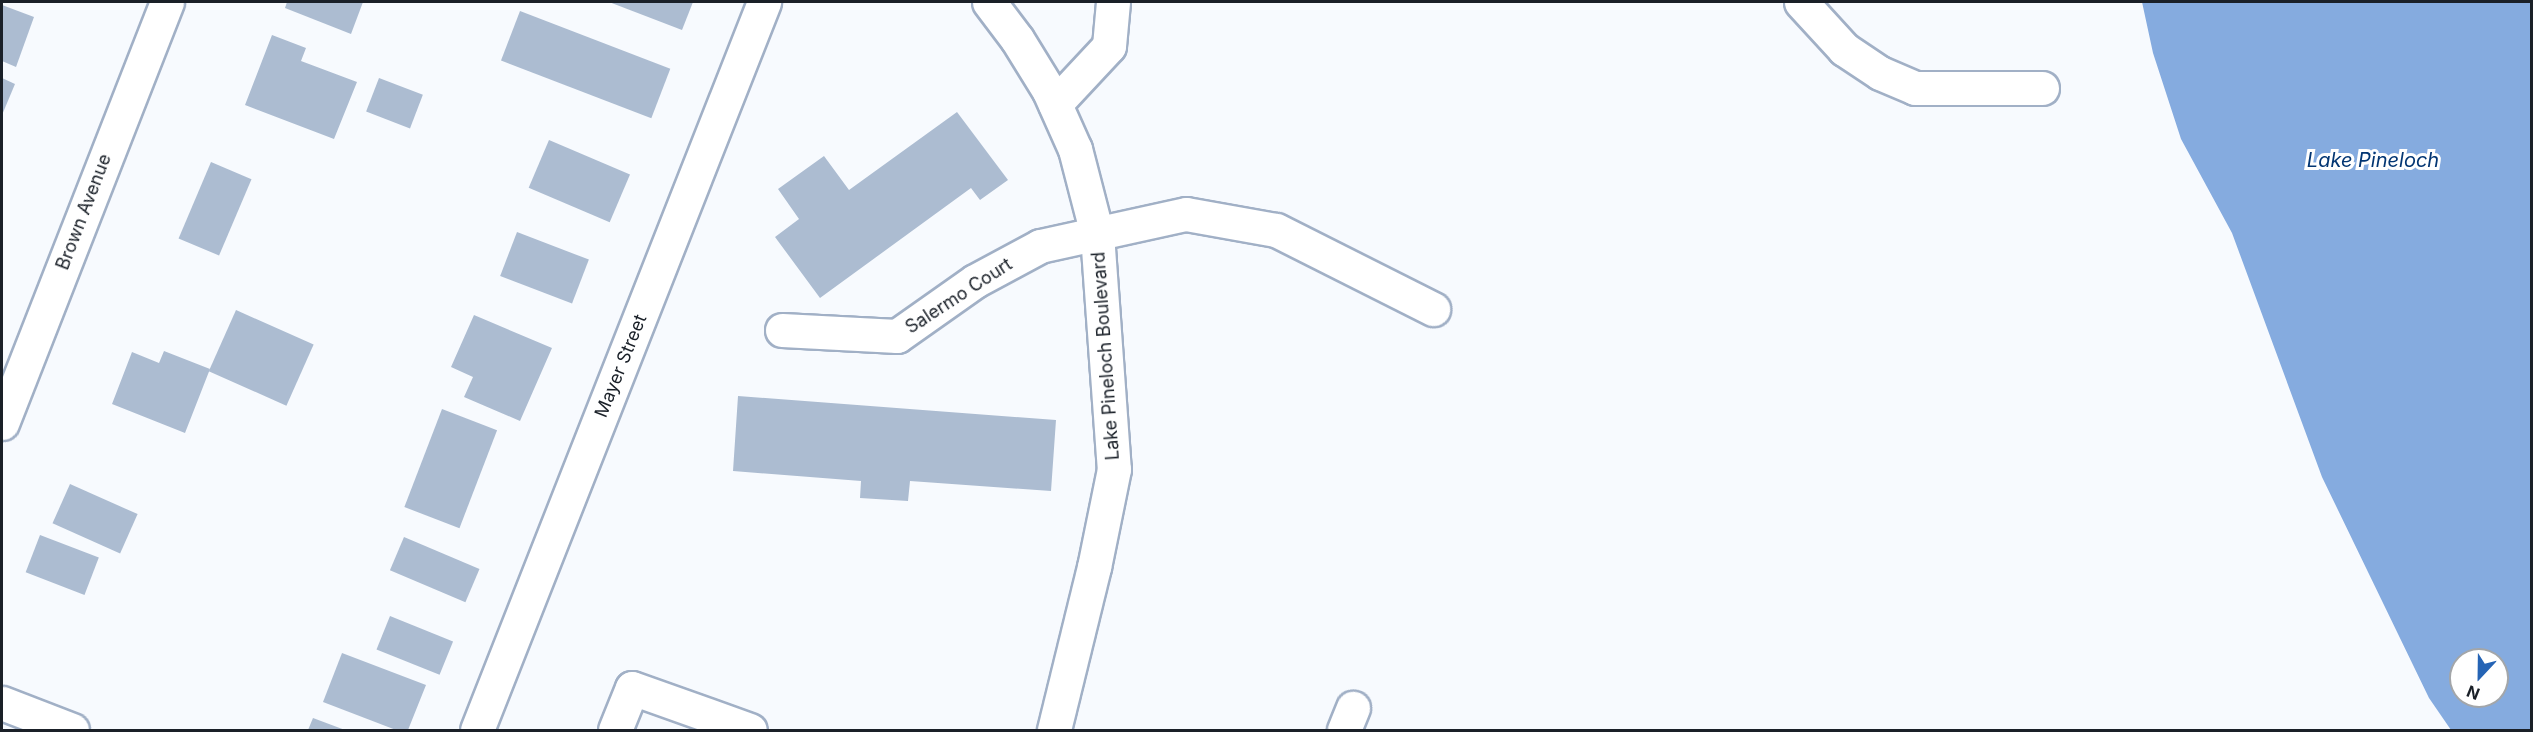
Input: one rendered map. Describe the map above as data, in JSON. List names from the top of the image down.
{
  "streets": {
    "street": [
      "Brown Avenue",
      "Salermo Court",
      "Lake Pineloch Boulevard",
      "Mayer Street"
    ]
  },
  "crossings": [
    ["Salermo Court", "Lake Pineloch Boulevard"]
  ],
  "water": ["Lake Pineloch"],
  "north": "bottom"
}
